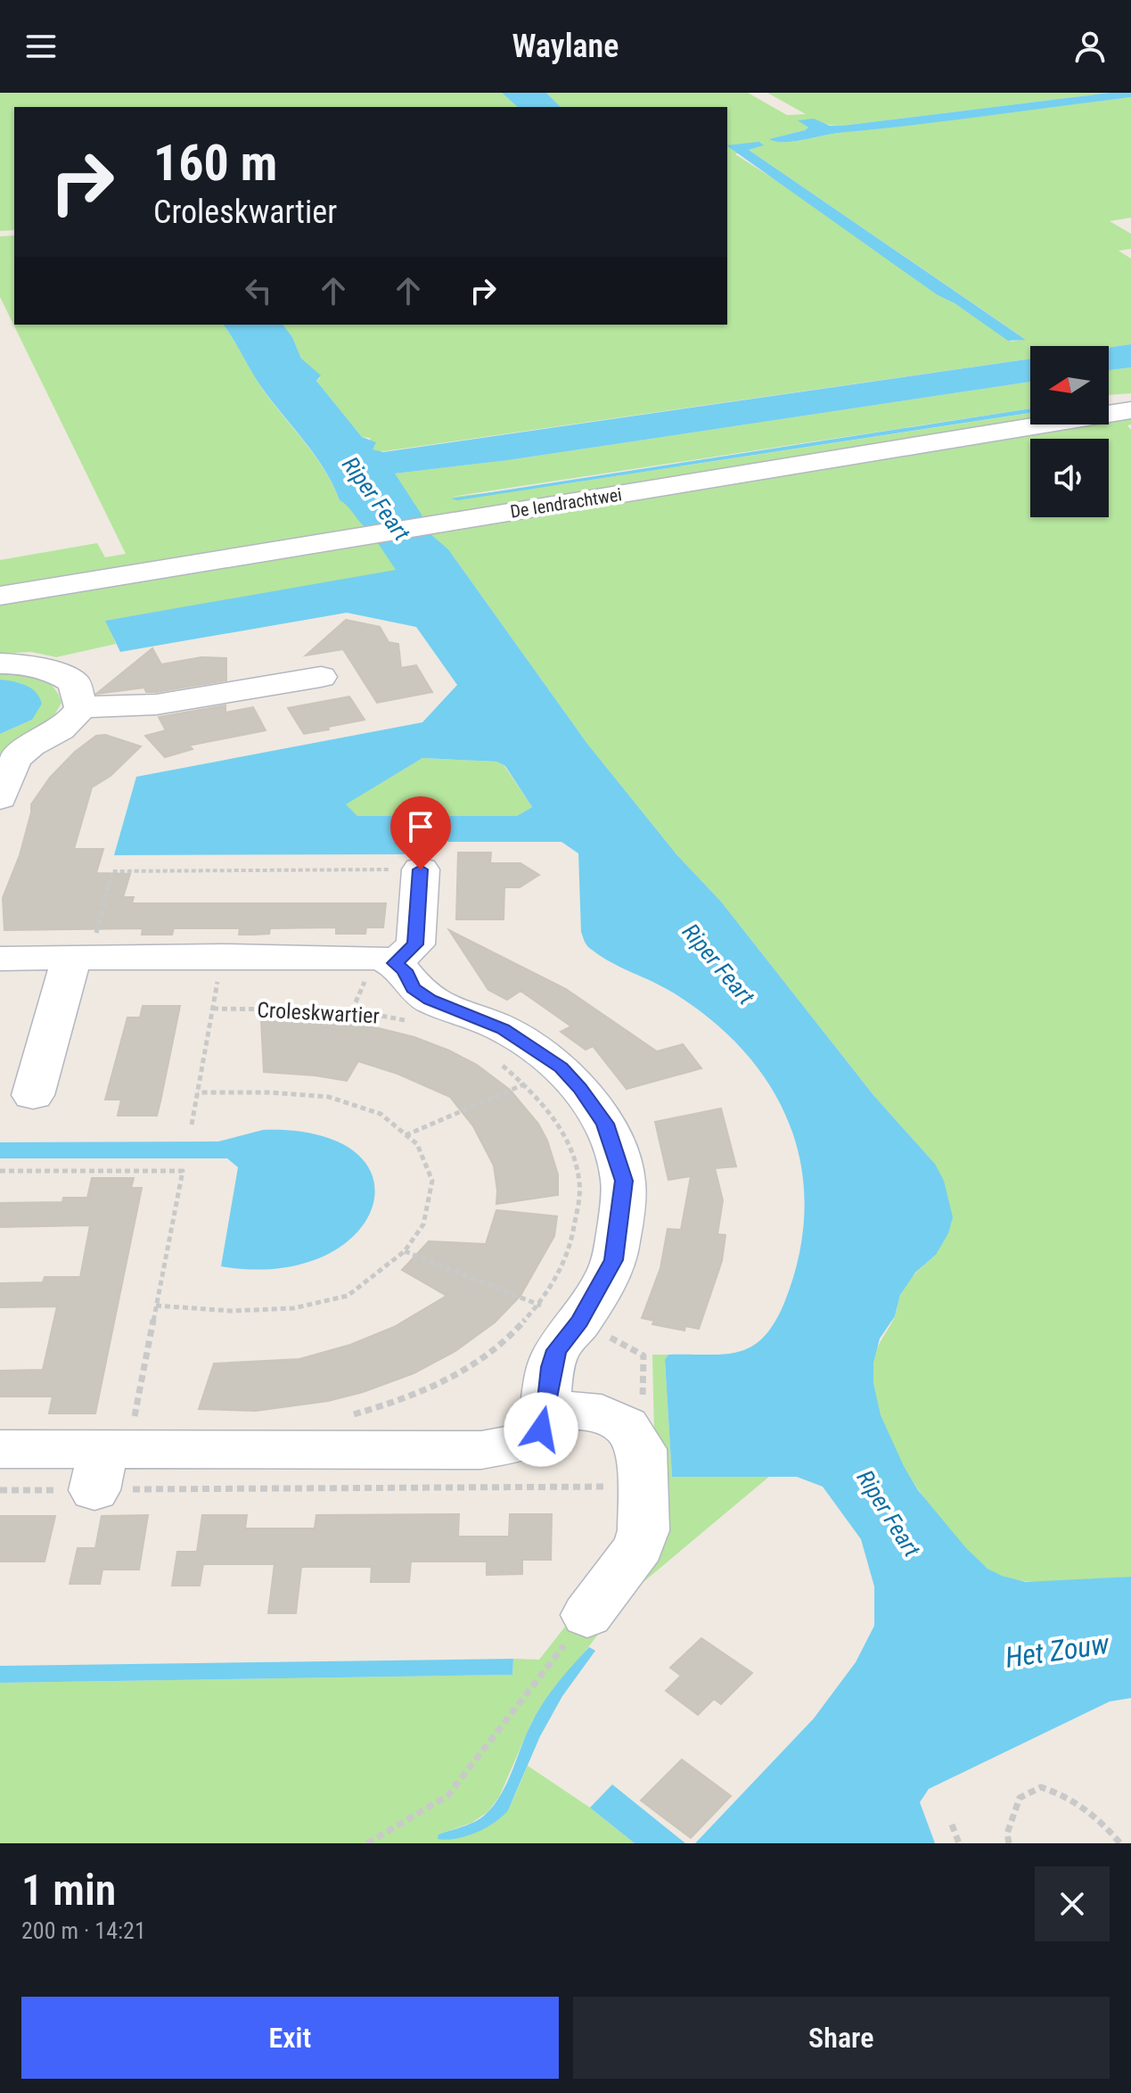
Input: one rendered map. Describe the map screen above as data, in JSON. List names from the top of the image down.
{
  "streets": {
    "street": ["De Iendrachtwei"],
    "path": ["Croleskwartier"]
  },
  "water": ["Riper Feart", "Het Zouw"],
  "north": "left",
  "page": {
    "header": "Waylane",
    "turn": ["160 m", "Croleskwartier"],
    "heading": ["1 min", "200 m · 14:21"],
    "buttons": ["Exit", "Share"]
  }
}
